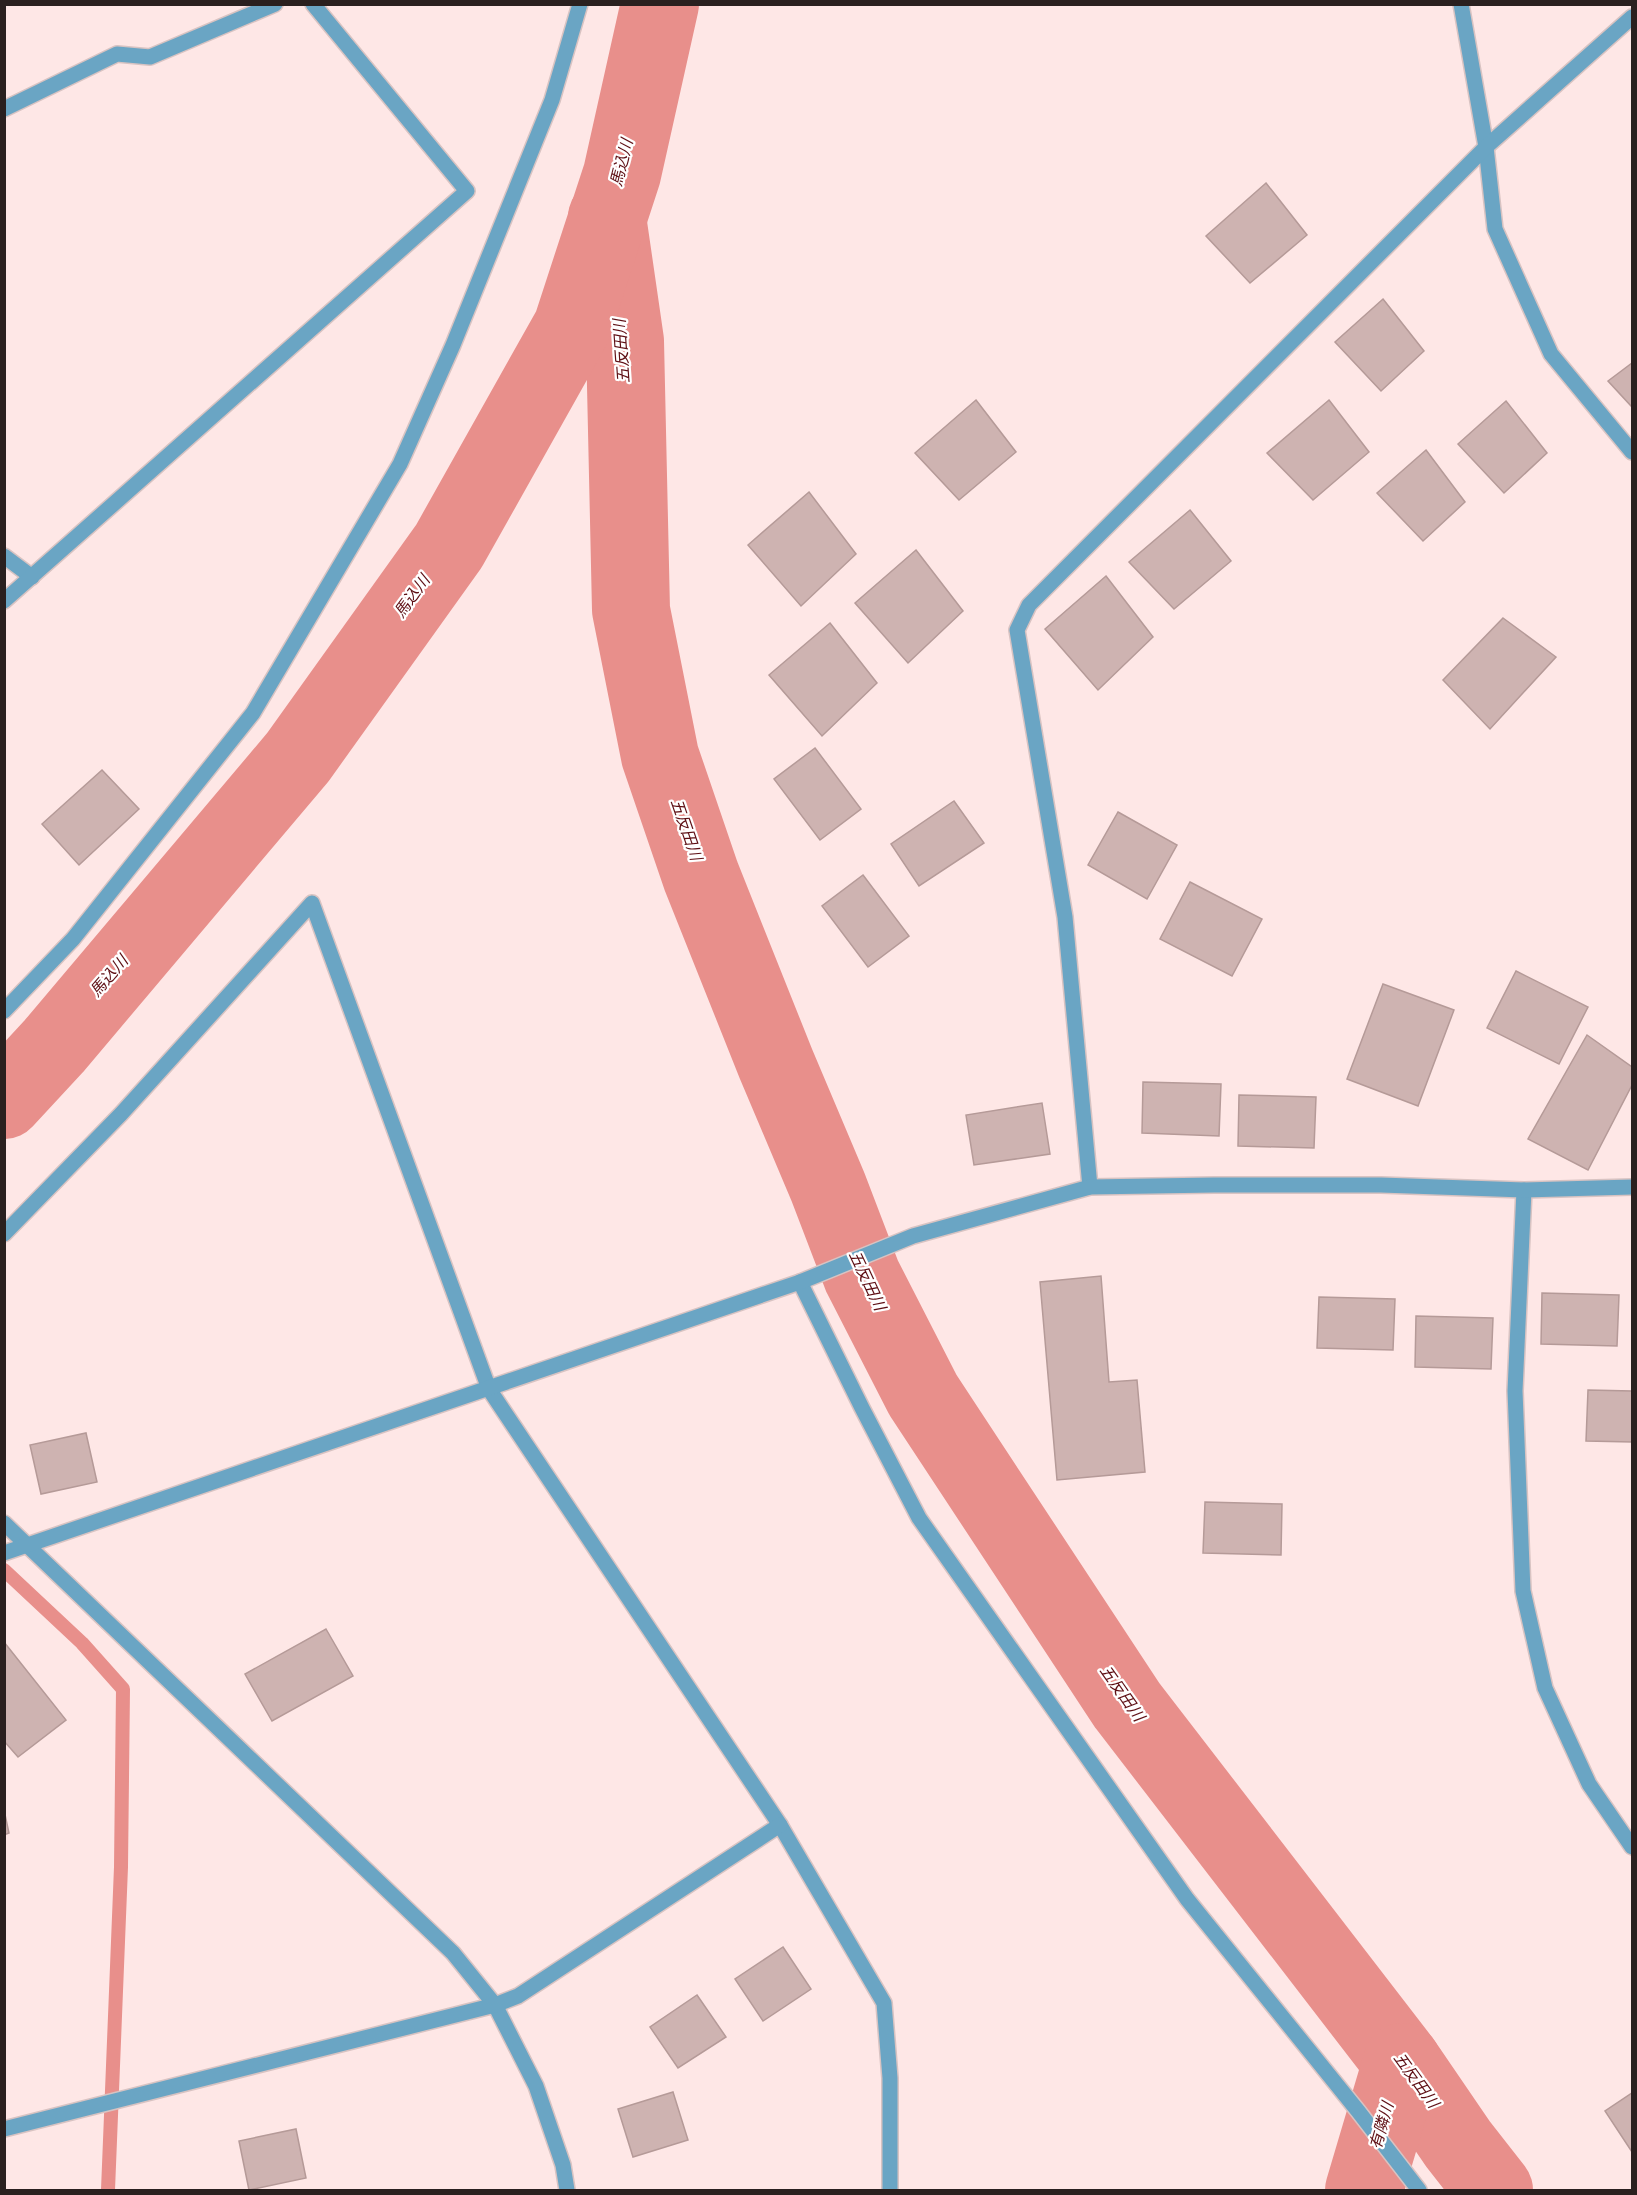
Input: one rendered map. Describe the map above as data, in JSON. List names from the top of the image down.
{
  "water": ["馬込川", "五反田川", "有隣川"]
}
